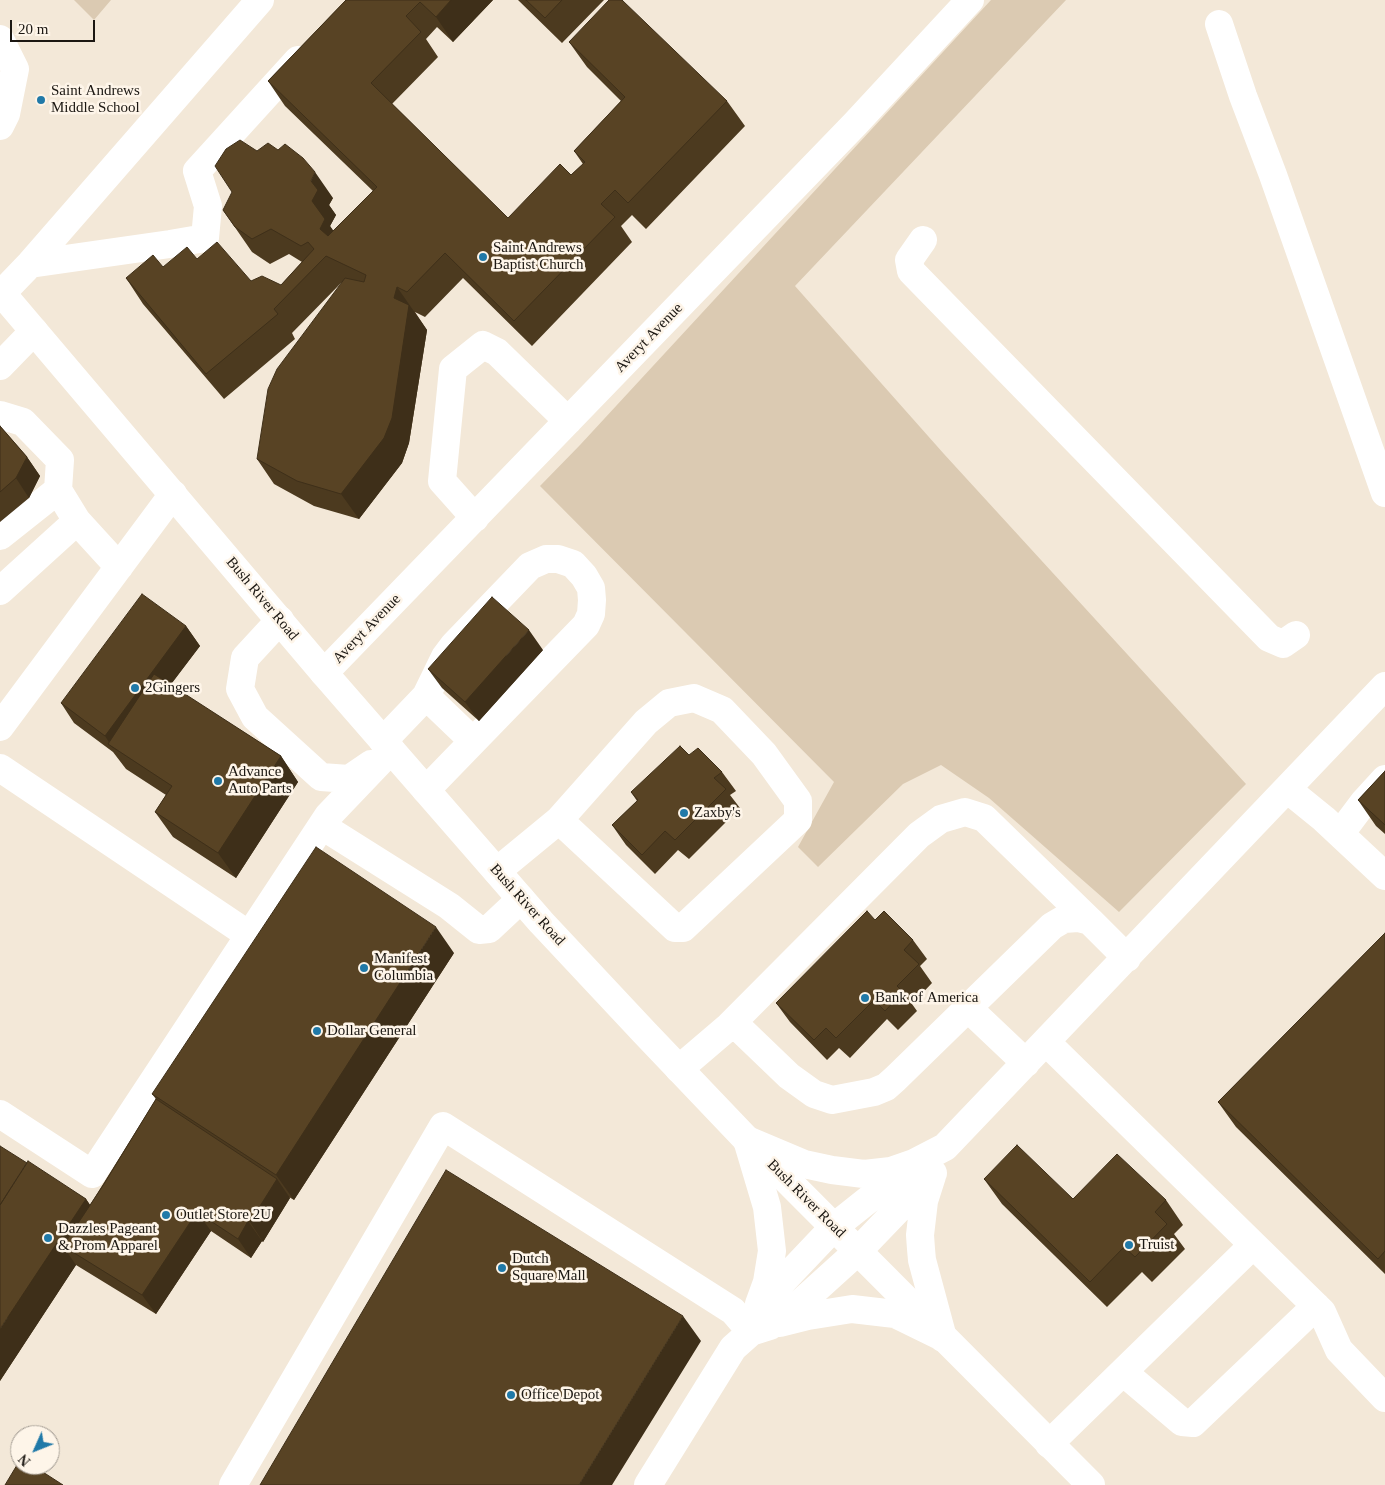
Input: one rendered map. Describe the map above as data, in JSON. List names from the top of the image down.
{
  "streets": {
    "street": ["Averyt Avenue", "Bush River Road"]
  },
  "crossings": [
    ["Averyt Avenue", "Bush River Road"]
  ],
  "places": [
    "Saint Andrews Middle School",
    "Saint Andrews Baptist Church",
    "2Gingers",
    "Advance Auto Parts",
    "Zaxby's",
    "Manifest Columbia",
    "Bank of America",
    "Dollar General",
    "Outlet Store 2U",
    "Dazzles Pageant & Prom Apparel",
    "Truist",
    "Dutch Square Mall",
    "Office Depot"
  ],
  "scale_bar": "20 m",
  "north": "bottom left"
}
